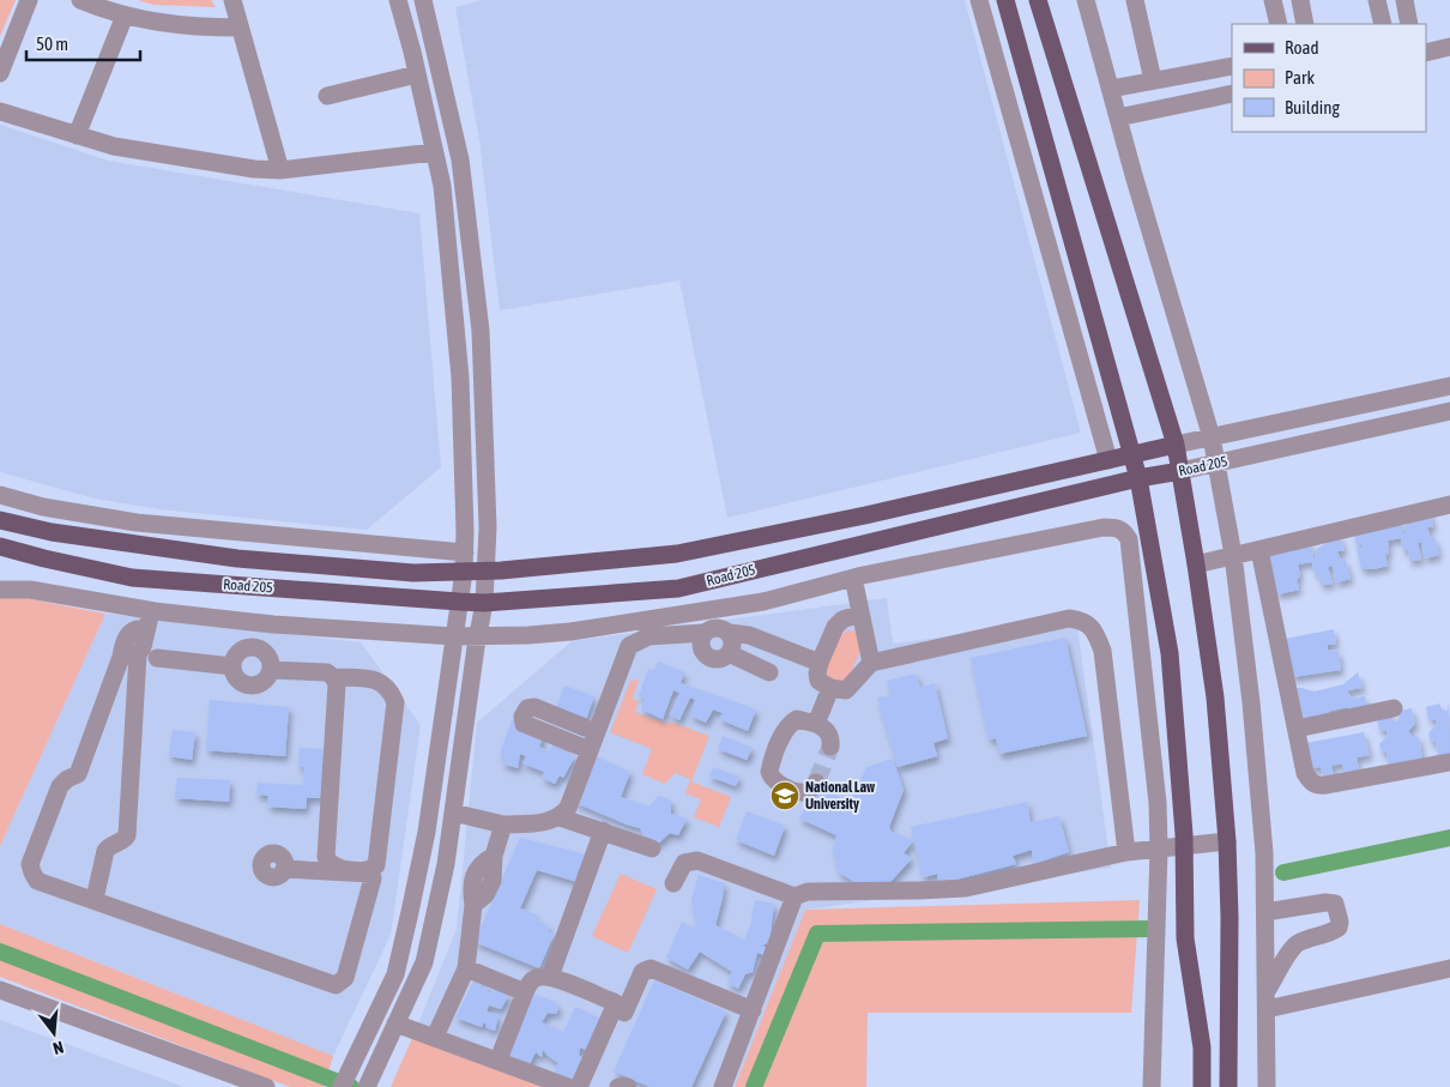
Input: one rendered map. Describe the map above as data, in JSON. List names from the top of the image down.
{
  "streets": {
    "main road": ["Road 205"]
  },
  "places": {
    "school or university": ["National Law University"]
  },
  "legend": ["Road", "Park", "Building"],
  "scale_bar": "50 m",
  "north": "bottom"
}
